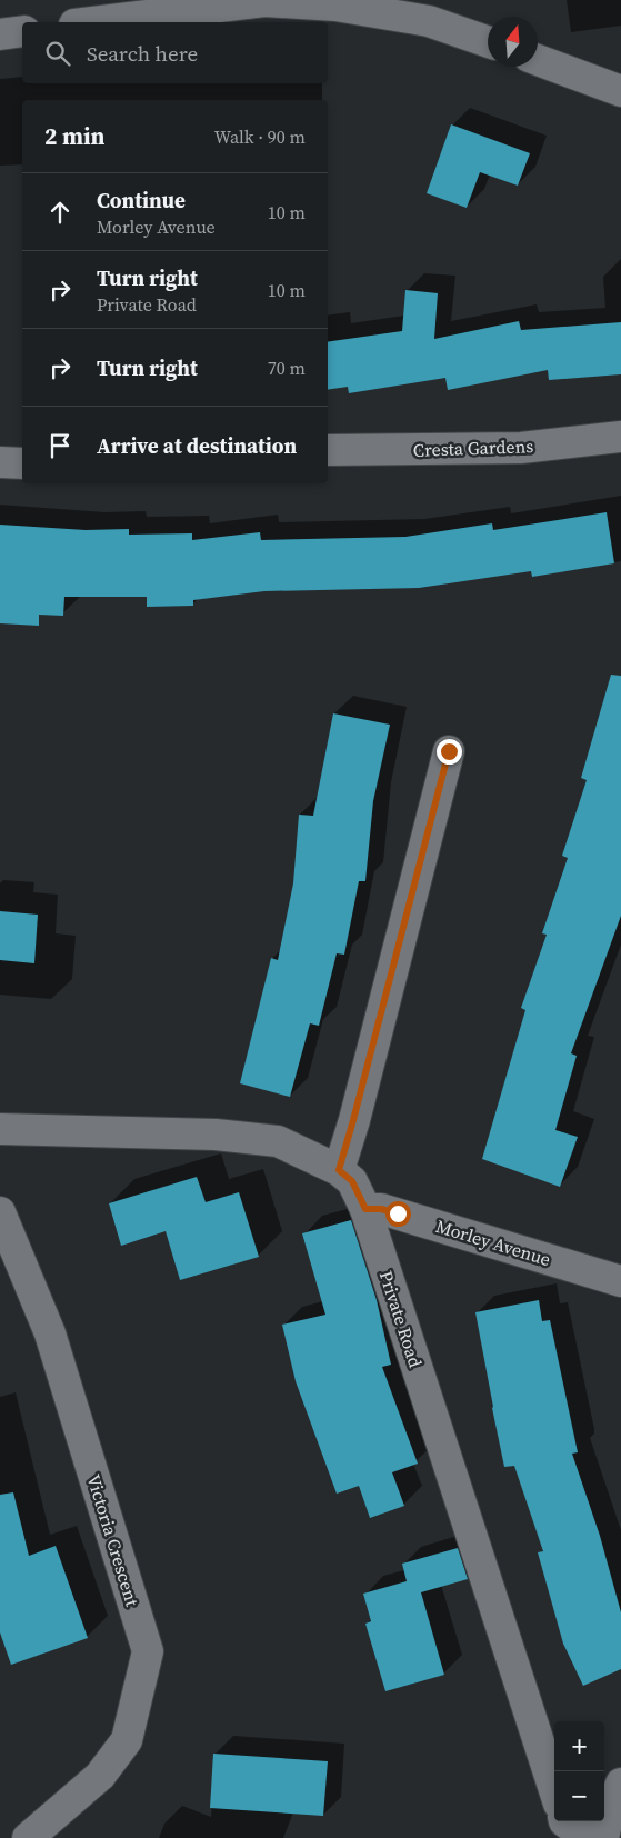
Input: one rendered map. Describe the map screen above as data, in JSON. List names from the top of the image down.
{
  "streets": {
    "street": [
      "Cresta Gardens",
      "Morley Avenue",
      "Private Road",
      "Victoria Crescent"
    ]
  },
  "crossings": [
    ["Morley Avenue", "Private Road"]
  ],
  "north": "top",
  "page": {
    "search": "Search here",
    "heading": ["2 min", "Walk · 90 m"],
    "list": [
      ["Continue", "Morley Avenue", "10 m"],
      ["Turn right", "Private Road", "10 m"],
      ["Turn right", "70 m"],
      "Arrive at destination"
    ],
    "map_buttons": ["+", "−"]
  }
}
